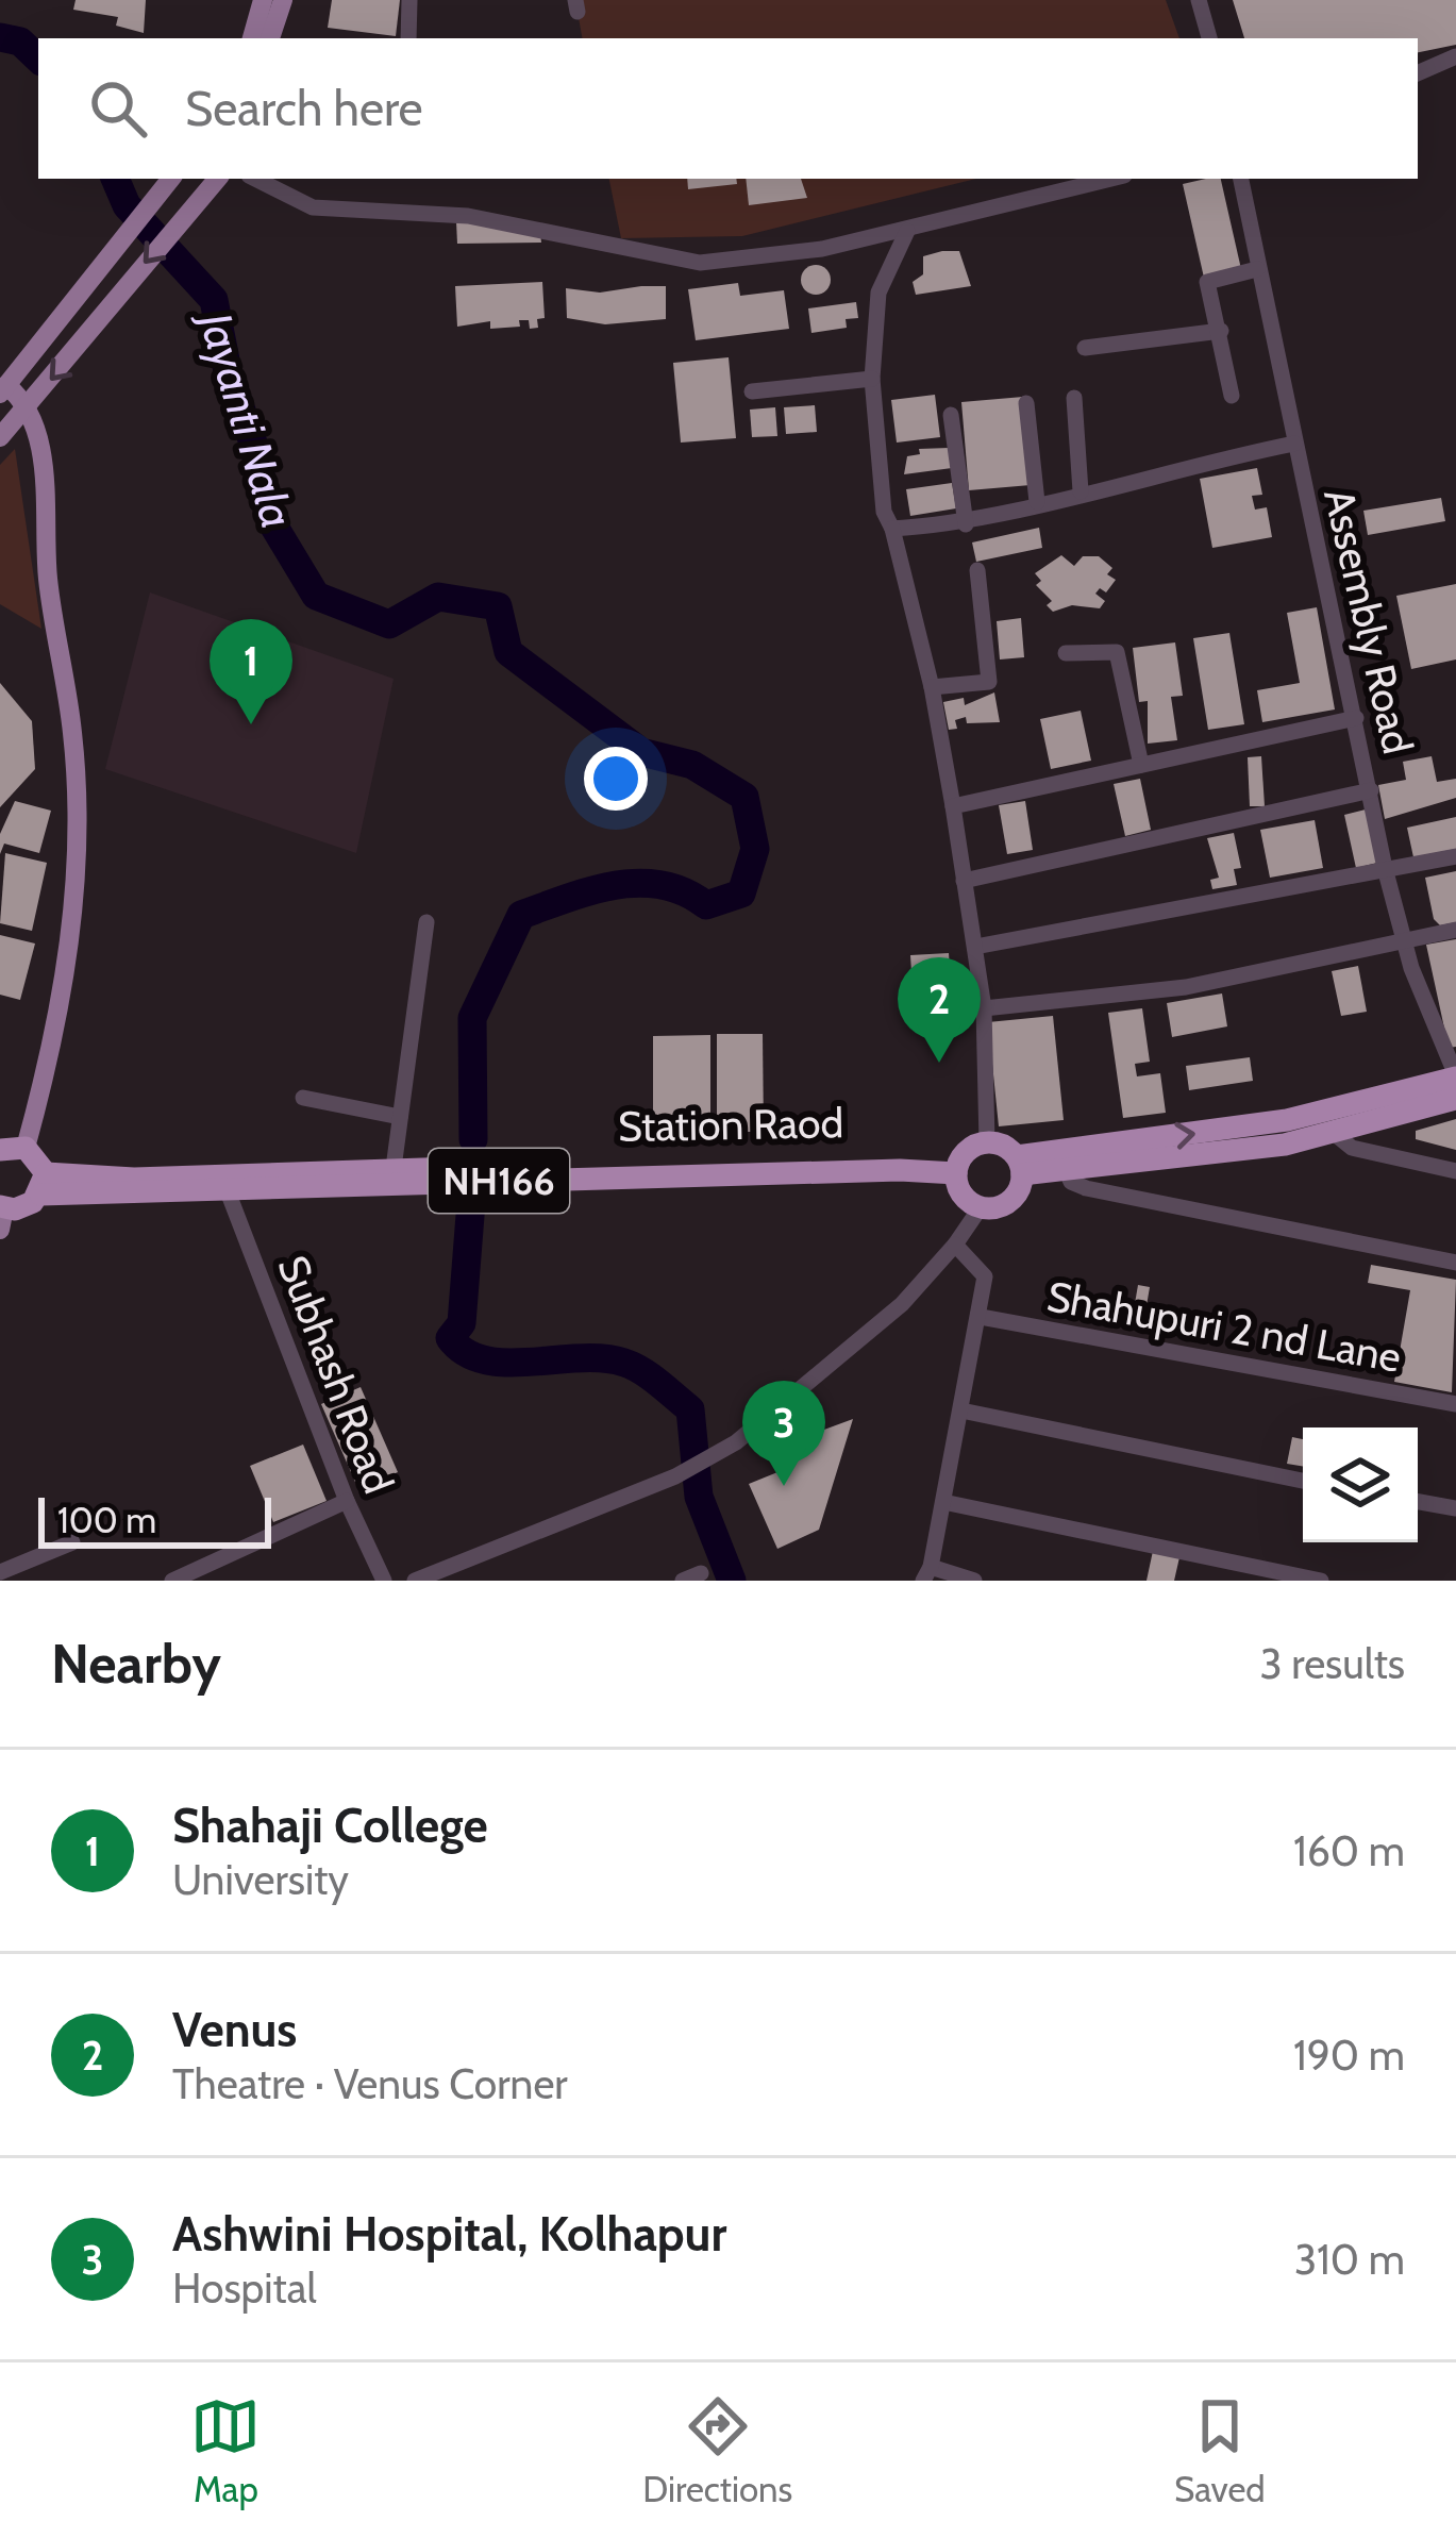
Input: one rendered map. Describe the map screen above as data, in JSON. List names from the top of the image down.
{
  "streets": {
    "highway": ["Station Raod", "NH166"],
    "street": ["Assembly Road", "Shahupuri 2 nd Lane", "Subhash Road"]
  },
  "crossings": [
    ["Station Raod", "NH166"],
    ["NH166", "Subhash Road"]
  ],
  "water": ["Jayanti Nala"],
  "scale_bar": "100 m",
  "page": {
    "search": "Search here",
    "pins": ["1", "2", "3"],
    "scale": "100 m",
    "heading": ["Nearby", "3 results"],
    "list": [
      {
        "mark": "1",
        "name": "Shahaji College",
        "note": "University",
        "value": "160 m"
      },
      {
        "mark": "2",
        "name": "Venus",
        "note": "Theatre · Venus Corner",
        "value": "190 m"
      },
      {
        "mark": "3",
        "name": "Ashwini Hospital, Kolhapur",
        "note": "Hospital",
        "value": "310 m"
      }
    ],
    "nav": ["Map", "Directions", "Saved"]
  }
}
